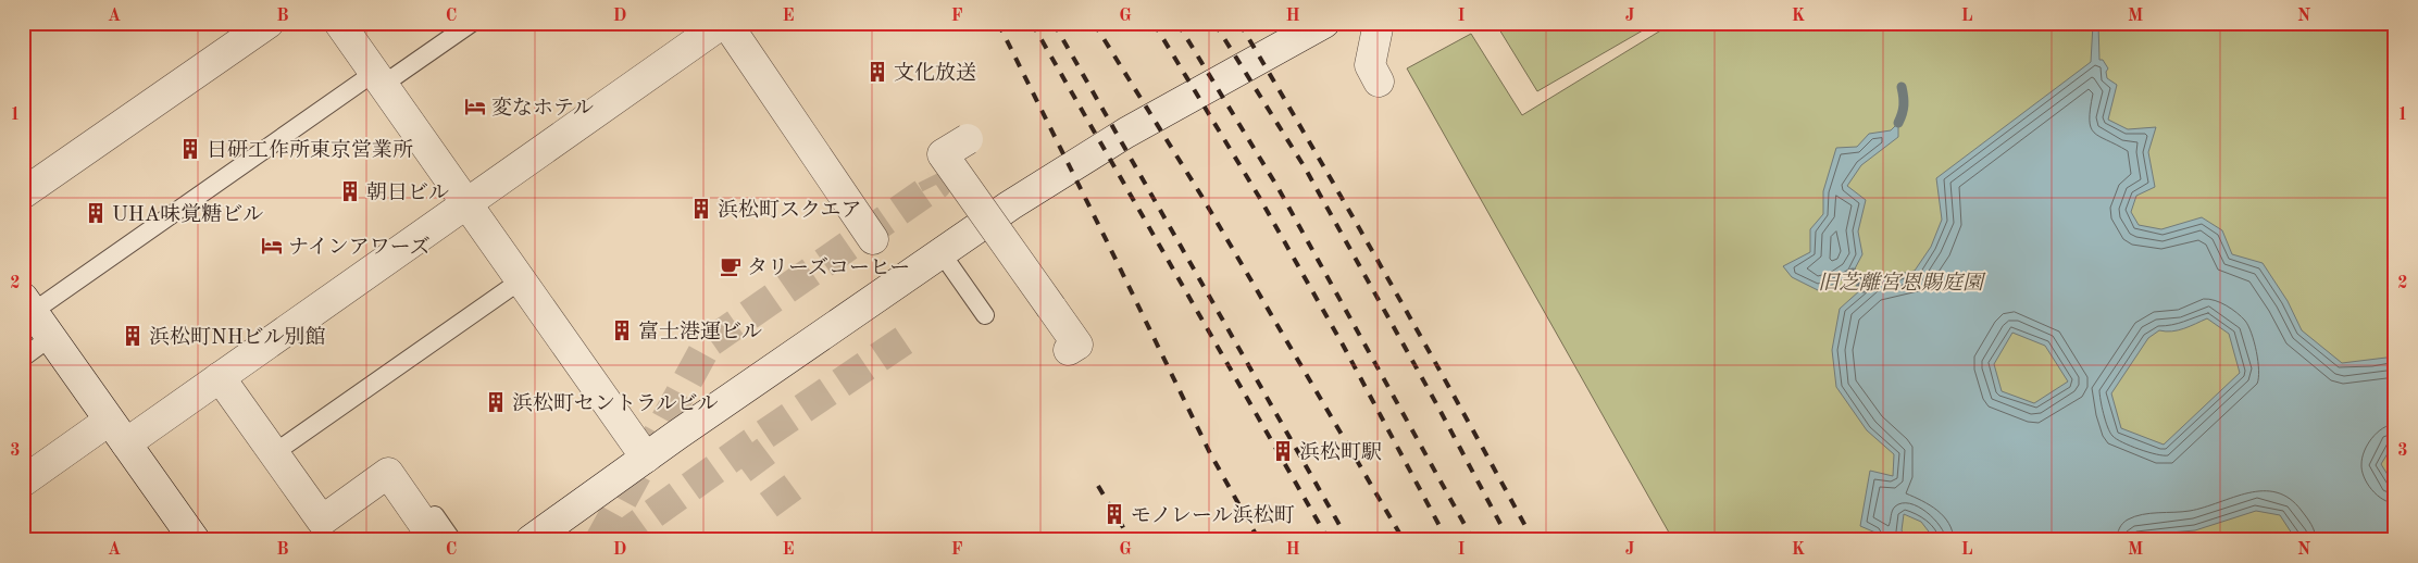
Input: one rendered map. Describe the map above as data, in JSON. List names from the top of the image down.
{
  "parks": ["旧芝離宮恩賜庭園"],
  "places": {
    "building": [
      "文化放送",
      "日研工作所東京営業所",
      "朝日ビル",
      "浜松町スクエア",
      "UHA味覚糖ビル",
      "富士港運ビル",
      "浜松町NHビル別館",
      "浜松町セントラルビル",
      "浜松町駅",
      "モノレール浜松町"
    ],
    "hotel": ["変なホテル", "ナインアワーズ"],
    "cafe": ["タリーズコーヒー"]
  },
  "grid": {
    "columns": [
      "A",
      "B",
      "C",
      "D",
      "E",
      "F",
      "G",
      "H",
      "I",
      "J",
      "K",
      "L",
      "M",
      "N"
    ],
    "rows": ["1", "2", "3"]
  }
}
